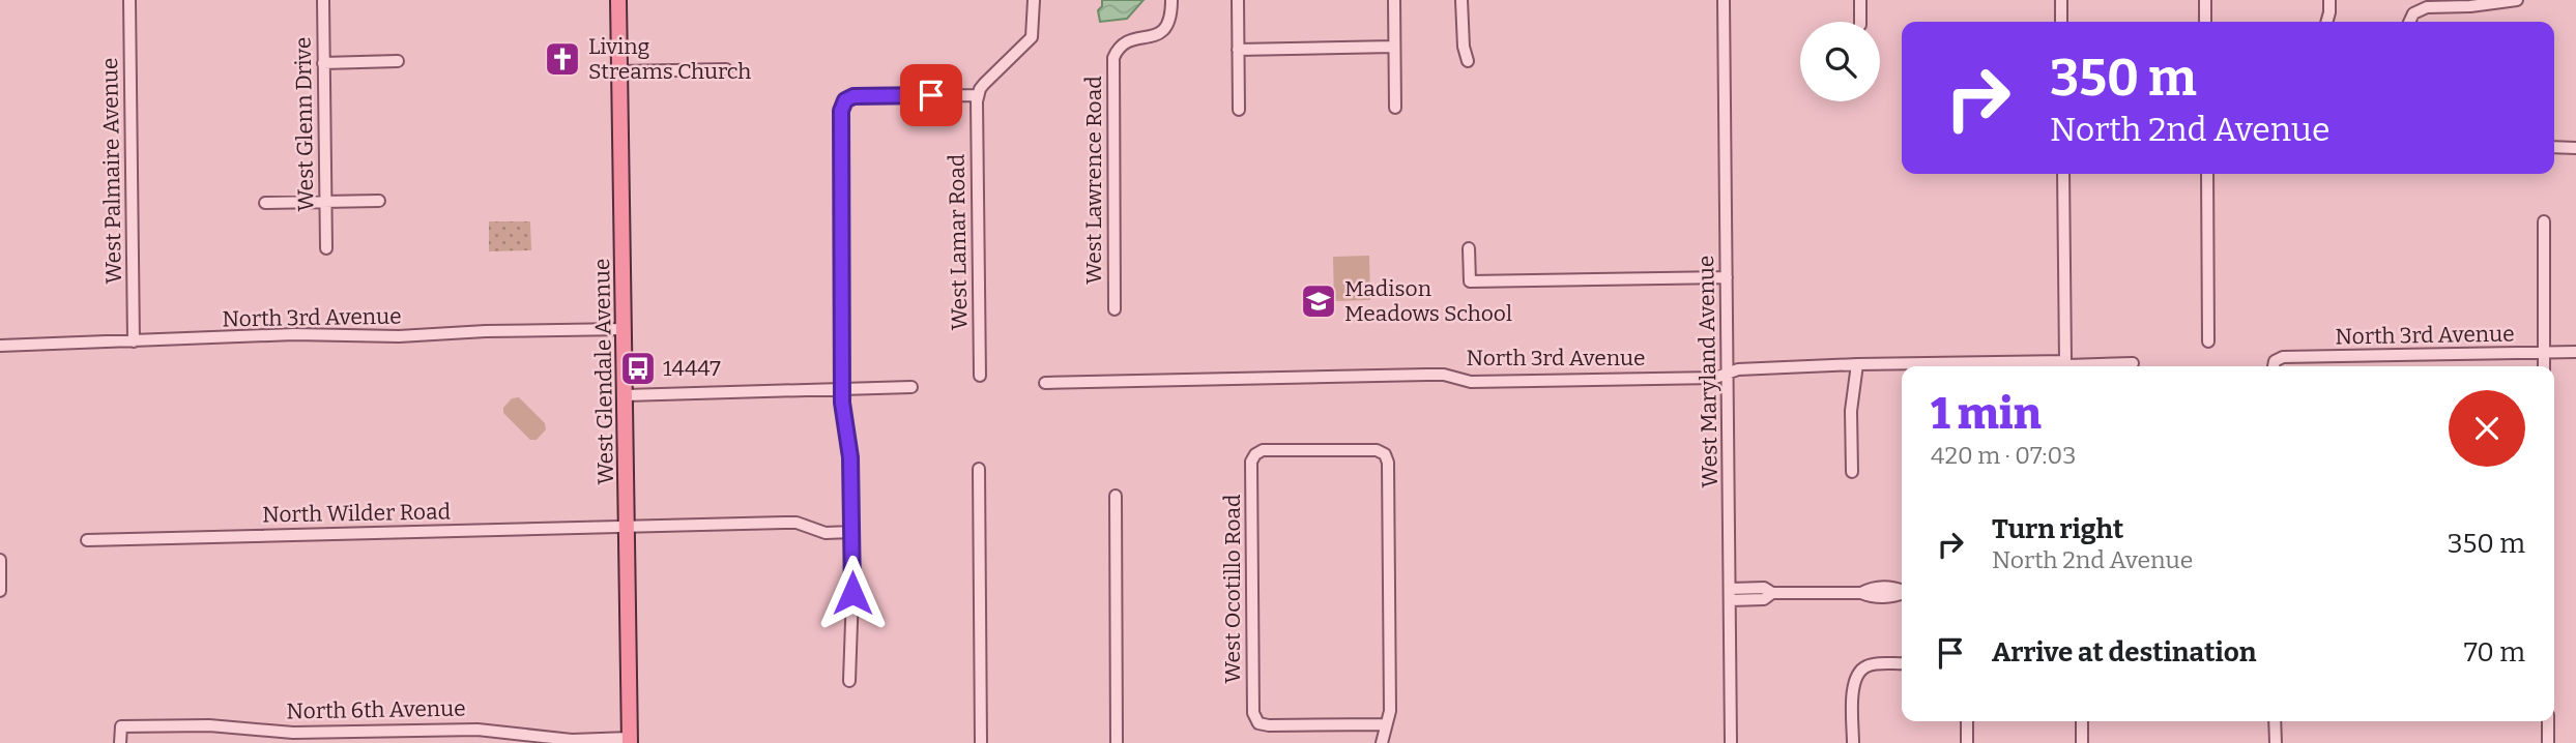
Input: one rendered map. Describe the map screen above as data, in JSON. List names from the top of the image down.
{
  "streets": {
    "main road": ["West Glendale Avenue"],
    "street": [
      "West Glenn Drive",
      "West Palmaire Avenue",
      "West Lawrence Road",
      "West Lamar Road",
      "North 3rd Avenue",
      "West Maryland Avenue",
      "North Wilder Road",
      "West Ocotillo Road",
      "North 6th Avenue"
    ]
  },
  "crossings": [
    ["West Palmaire Avenue", "North 3rd Avenue"],
    ["North 3rd Avenue", "West Glendale Avenue"],
    ["North 3rd Avenue", "West Maryland Avenue"],
    ["West Glendale Avenue", "North Wilder Road"],
    ["West Glendale Avenue", "North 6th Avenue"]
  ],
  "places": {
    "church": ["Living Streams Church"],
    "school or university": ["Madison Meadows School"],
    "bus stop": ["14447"]
  },
  "page": {
    "turn": ["350 m", "North 2nd Avenue"],
    "heading": ["1 min", "420 m · 07:03"],
    "list": [
      {
        "name": "Turn right",
        "note": "North 2nd Avenue",
        "value": "350 m"
      },
      {
        "name": "Arrive at destination",
        "value": "70 m"
      }
    ]
  }
}
